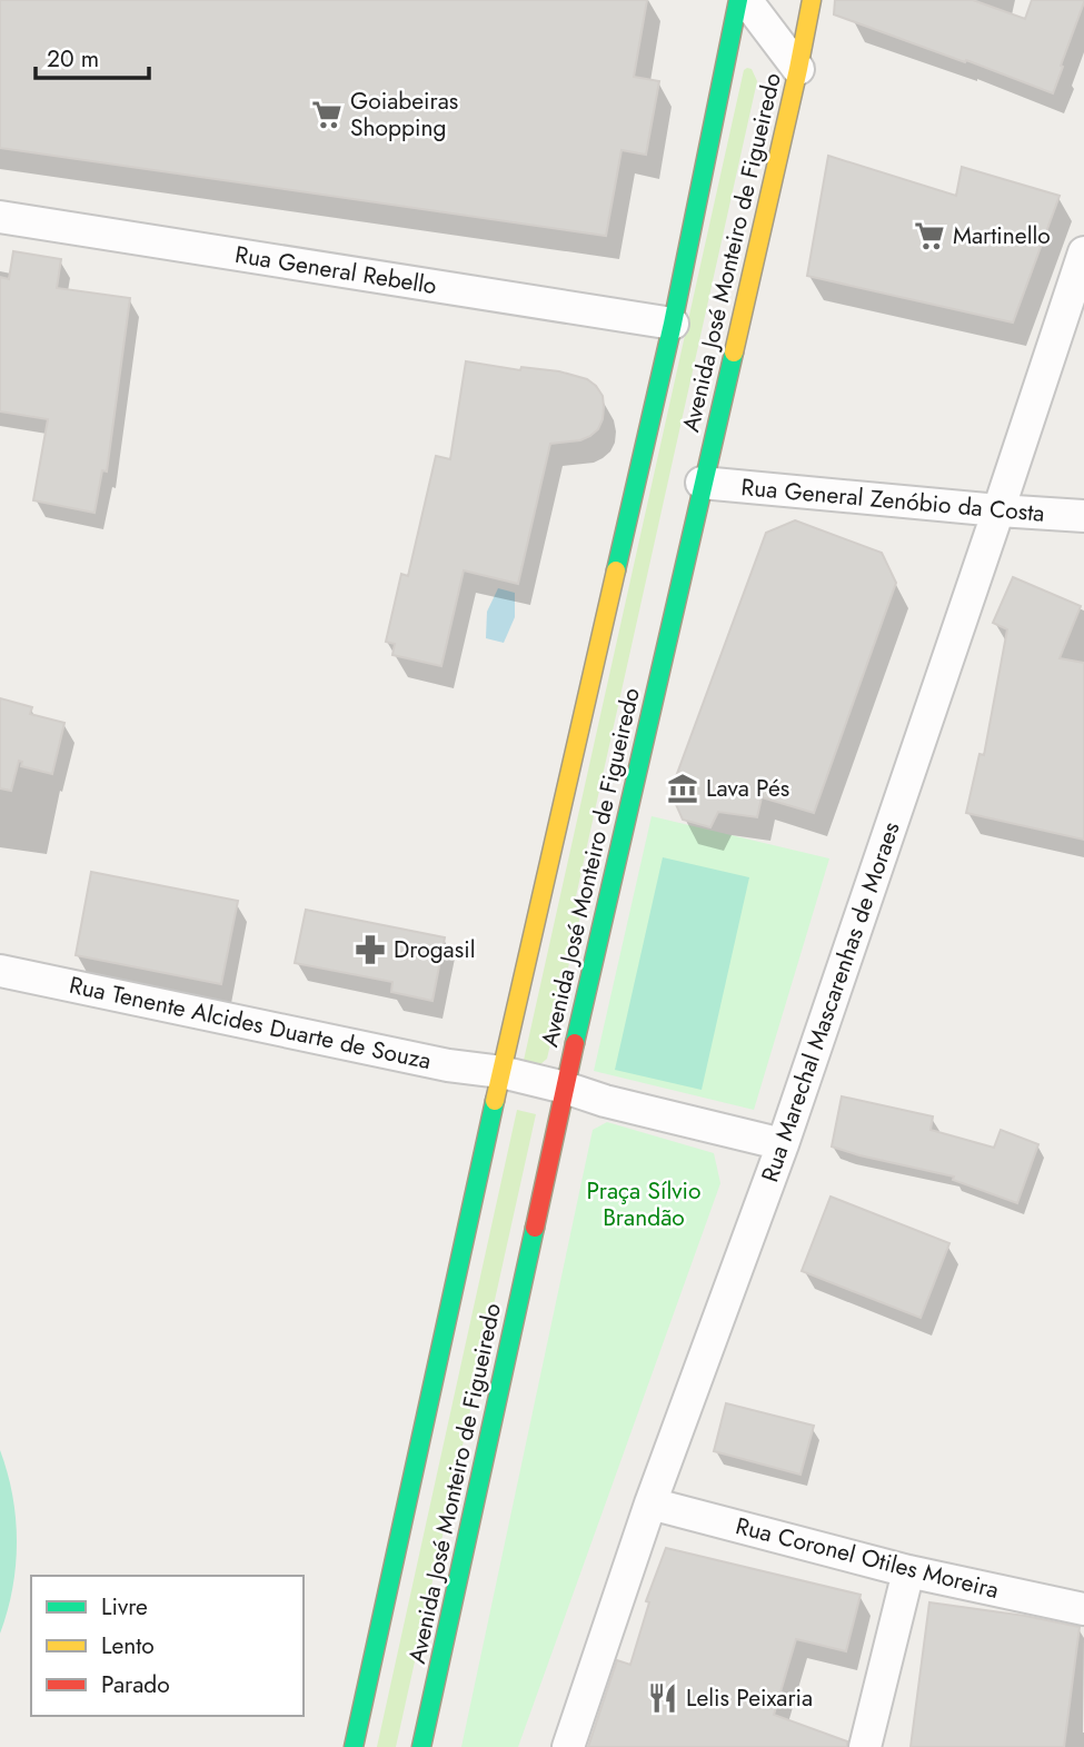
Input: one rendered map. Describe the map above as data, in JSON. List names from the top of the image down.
{
  "streets": {
    "main road": ["Avenida José Monteiro de Figueiredo"],
    "street": [
      "Rua General Rebello",
      "Rua General Zenóbio da Costa",
      "Rua Marechal Mascarenhas de Moraes",
      "Rua Tenente Alcides Duarte de Souza",
      "Rua Coronel Otiles Moreira"
    ]
  },
  "crossings": [
    ["Avenida José Monteiro de Figueiredo", "Rua General Rebello"],
    ["Avenida José Monteiro de Figueiredo", "Rua General Zenóbio da Costa"],
    ["Avenida José Monteiro de Figueiredo", "Rua Tenente Alcides Duarte de Souza"],
    ["Rua General Zenóbio da Costa", "Rua Marechal Mascarenhas de Moraes"],
    ["Rua Marechal Mascarenhas de Moraes", "Rua Tenente Alcides Duarte de Souza"],
    ["Rua Marechal Mascarenhas de Moraes", "Rua Coronel Otiles Moreira"]
  ],
  "parks": ["Praça Sílvio Brandão"],
  "places": {
    "supermarket": ["Goiabeiras Shopping", "Martinello"],
    "museum": ["Lava Pés"],
    "pharmacy": ["Drogasil"],
    "restaurant": ["Lelis Peixaria"]
  },
  "legend": ["Livre", "Lento", "Parado"],
  "scale_bar": "20 m"
}
